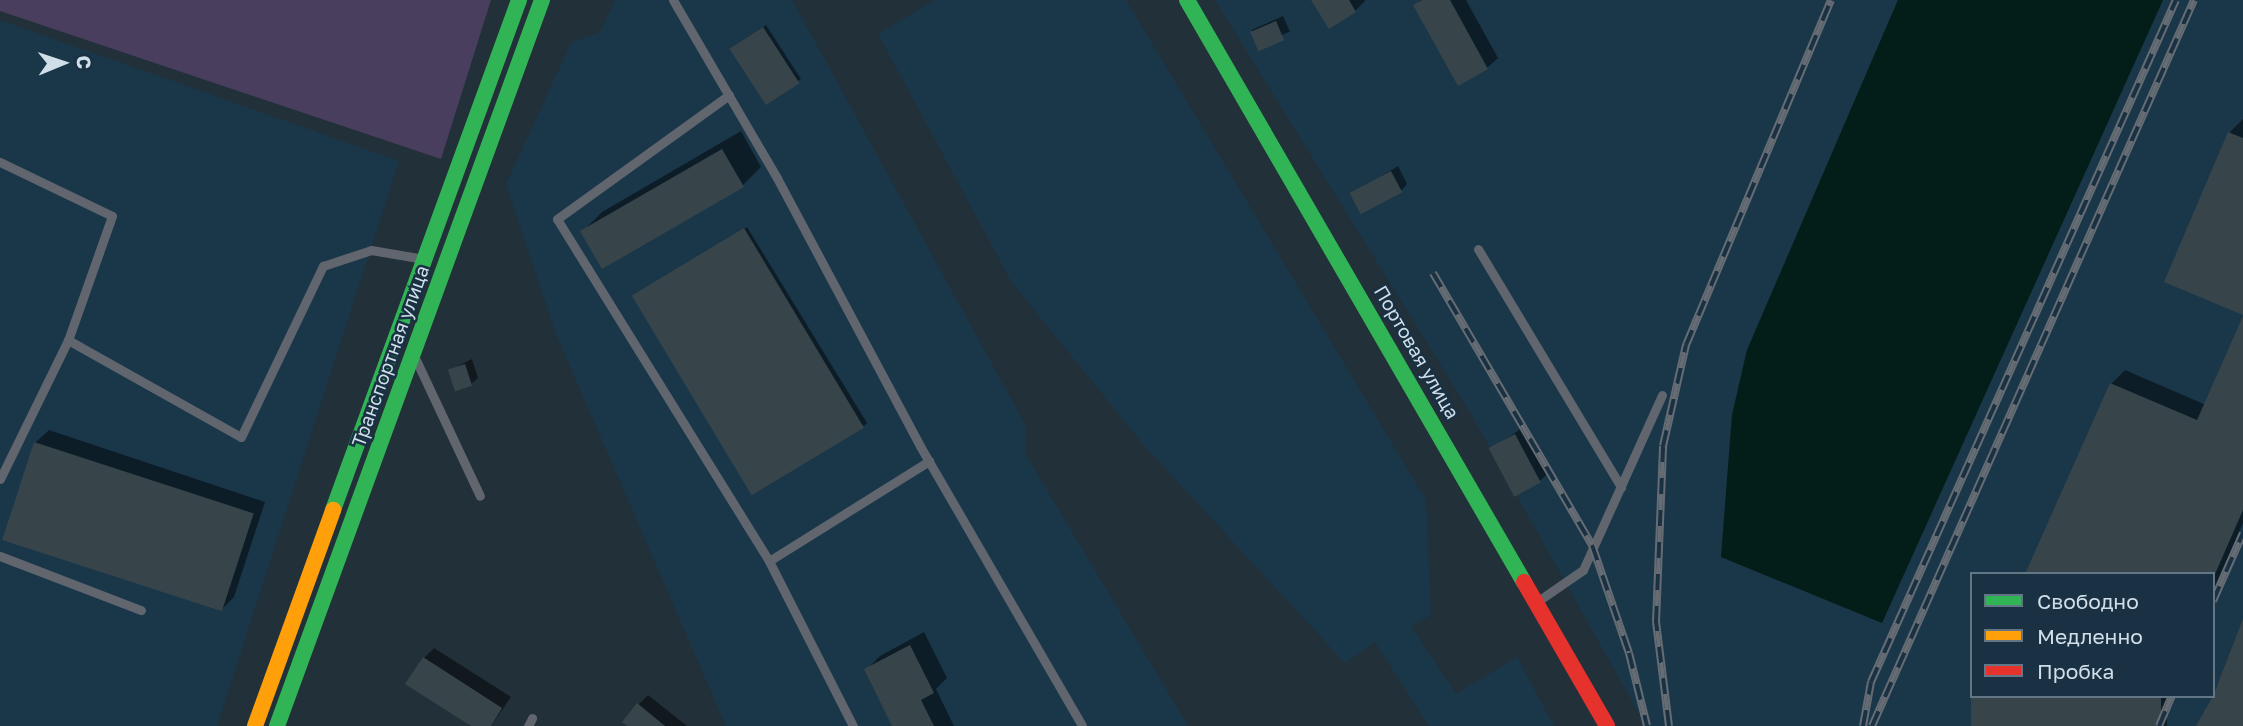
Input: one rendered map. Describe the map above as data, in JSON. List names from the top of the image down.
{
  "streets": {
    "main road": ["Портовая улица", "Транспортная улица"]
  },
  "legend": ["Свободно", "Медленно", "Пробка"],
  "north": "right"
}
